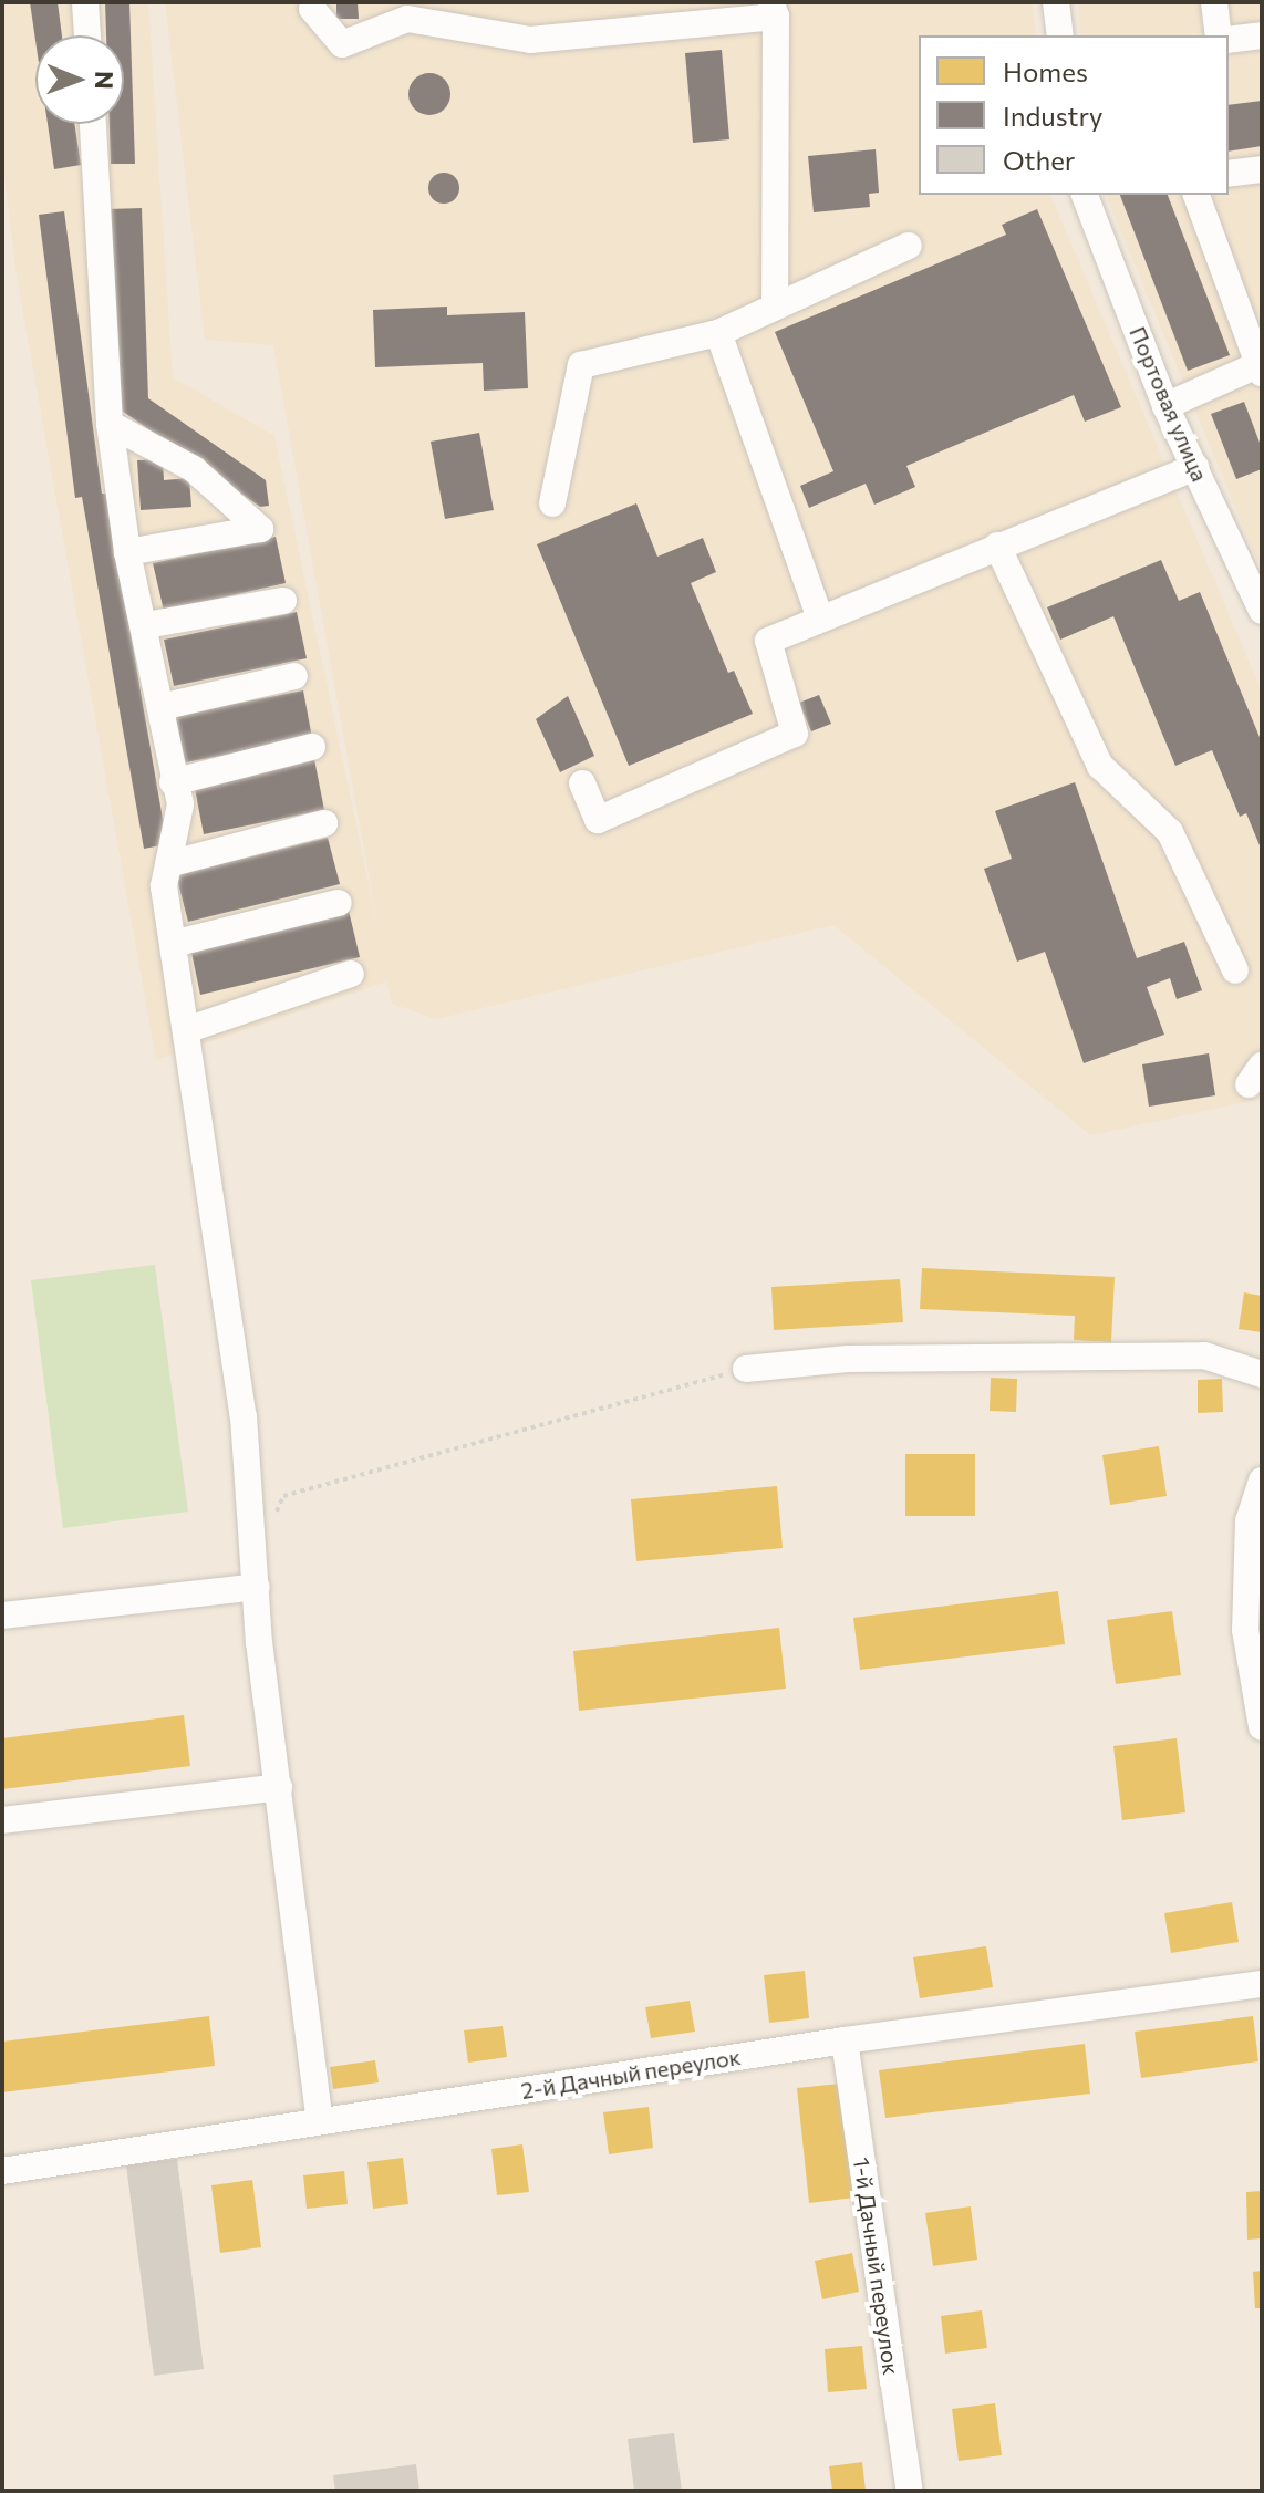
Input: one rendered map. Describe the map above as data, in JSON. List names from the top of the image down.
{
  "streets": {
    "street": ["Портовая улица", "2-й Дачный переулок", "1-й Дачный переулок"]
  },
  "crossings": [
    ["2-й Дачный переулок", "1-й Дачный переулок"]
  ],
  "legend": ["Homes", "Industry", "Other"],
  "north": "right"
}
